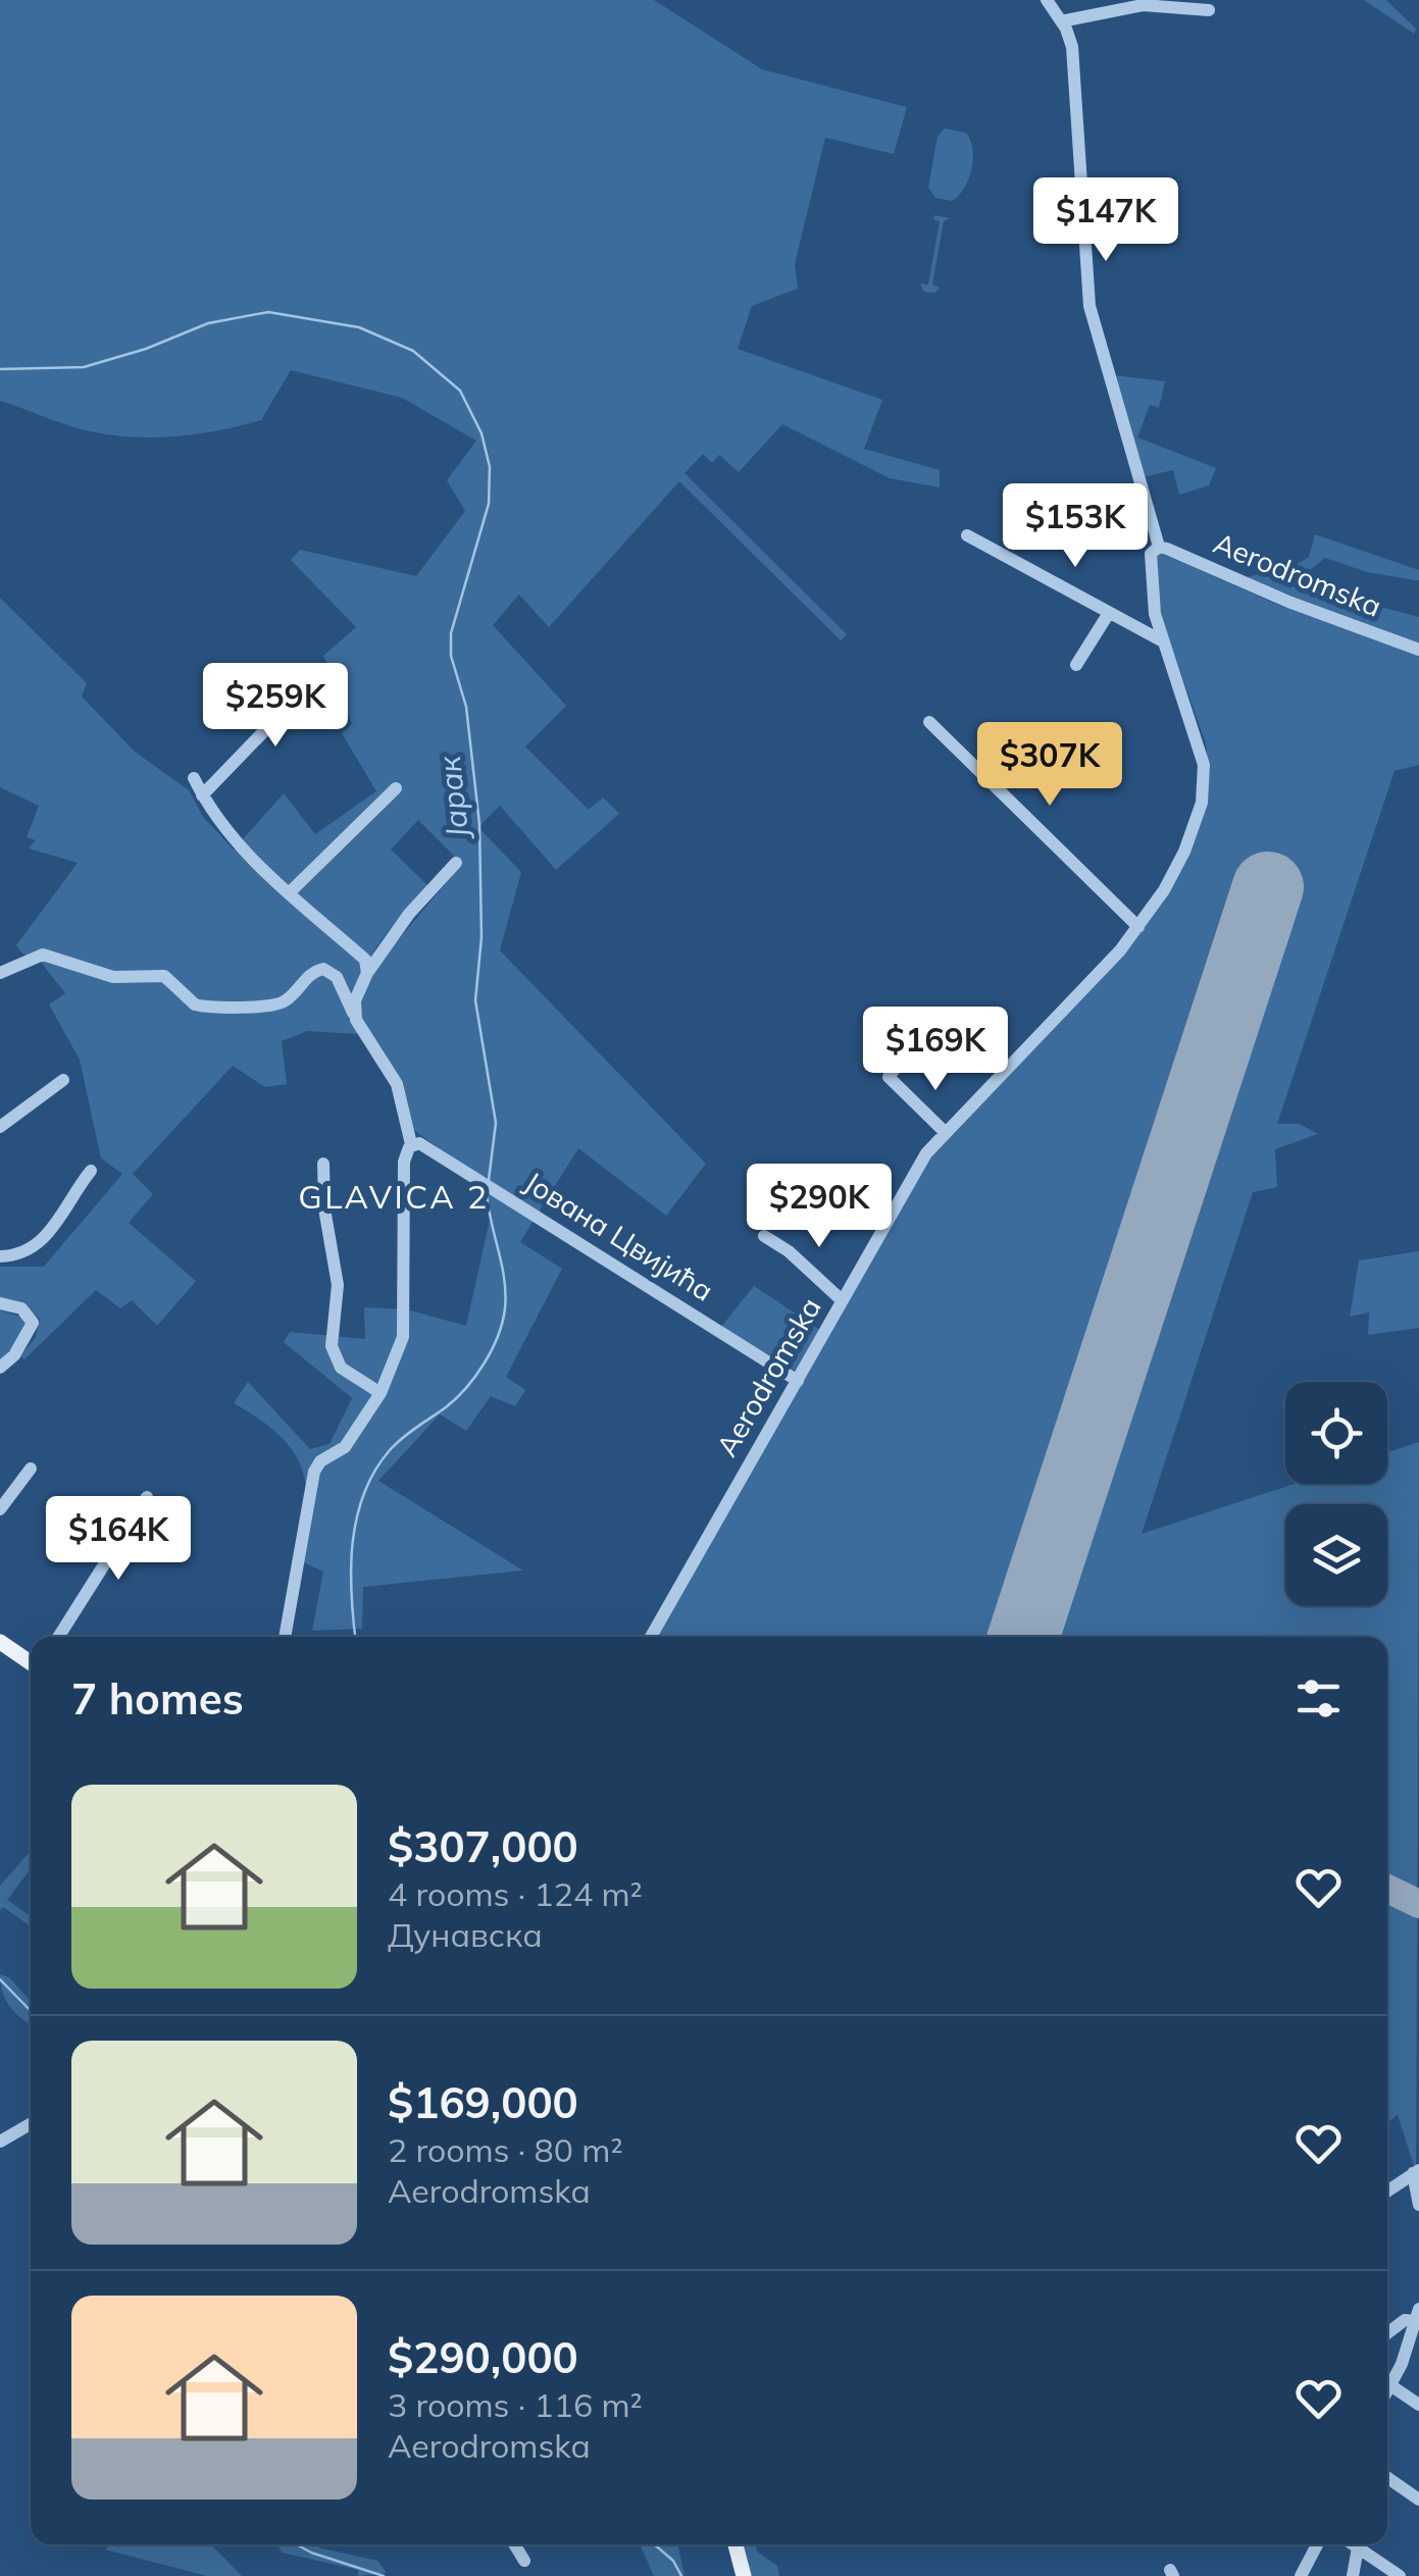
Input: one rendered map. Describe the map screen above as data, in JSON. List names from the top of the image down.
{
  "streets": {
    "street": ["Aerodromska", "Јована Цвијића"]
  },
  "crossings": [
    ["Aerodromska", "Јована Цвијића"]
  ],
  "districts": ["GLAVICA 2"],
  "water": ["Јарак"],
  "page": {
    "price": [
      "$147K",
      "$153K",
      "$259K",
      "$307K",
      "$169K",
      "$290K",
      "$164K"
    ],
    "heading": "7 homes",
    "list": [
      {
        "name": "$307,000",
        "note": "4 rooms · 124 m² · Дунавска"
      },
      {
        "name": "$169,000",
        "note": "2 rooms · 80 m² · Aerodromska"
      },
      {
        "name": "$290,000",
        "note": "3 rooms · 116 m² · Aerodromska"
      }
    ]
  }
}
